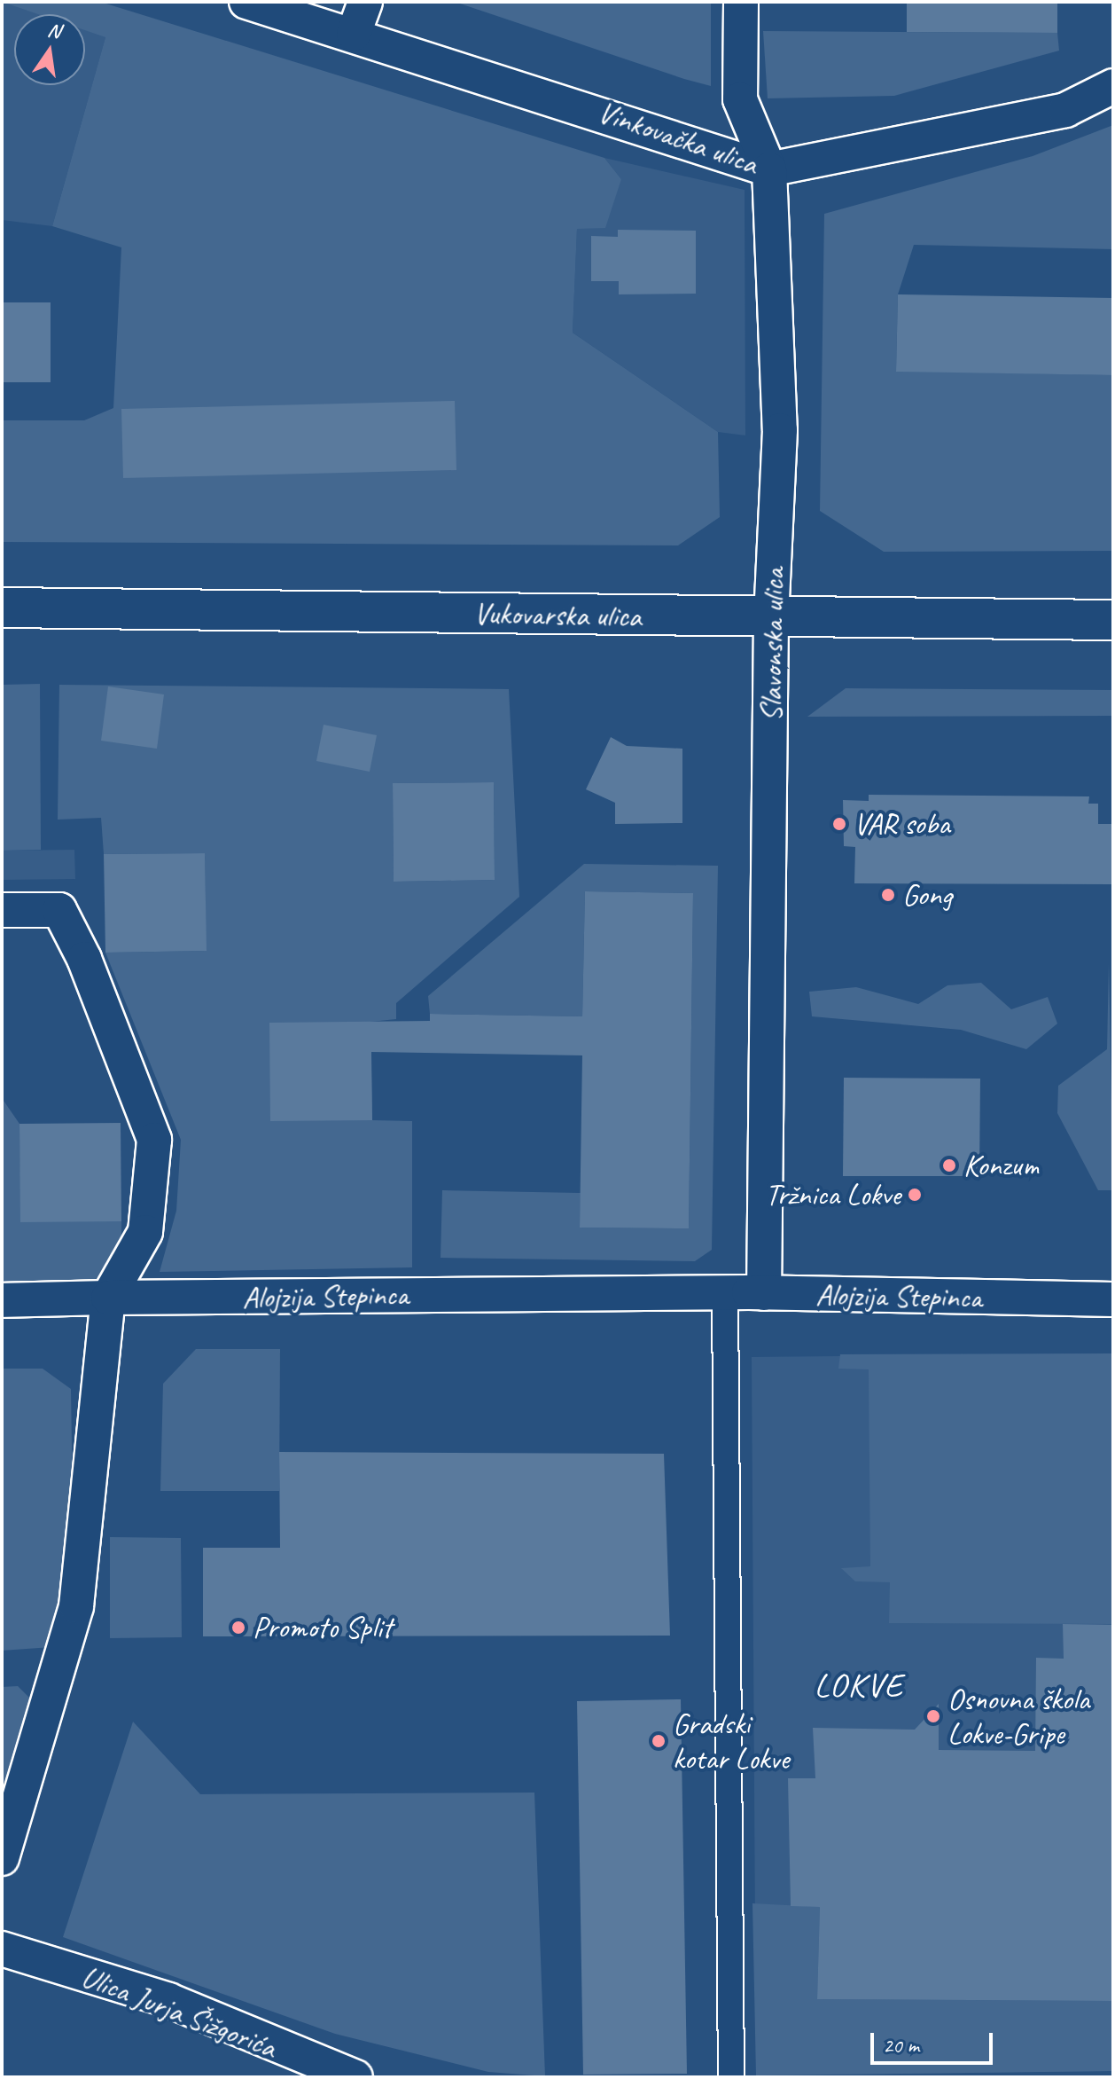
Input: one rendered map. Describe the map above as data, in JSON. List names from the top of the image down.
{
  "streets": {
    "street": [
      "Vinkovačka ulica",
      "Vukovarska ulica",
      "Slavonska ulica",
      "Alojzija Stepinca",
      "Ulica Jurja Šižgorića"
    ]
  },
  "crossings": [
    ["Vinkovačka ulica", "Slavonska ulica"],
    ["Vukovarska ulica", "Slavonska ulica"],
    ["Slavonska ulica", "Alojzija Stepinca"]
  ],
  "districts": ["LOKVE"],
  "places": [
    "VAR soba",
    "Gong",
    "Konzum",
    "Tržnica Lokve",
    "Promoto Split",
    "Osnovna škola Lokve-Gripe",
    "Gradski kotar Lokve"
  ],
  "scale_bar": "20 m",
  "north": "top"
}
